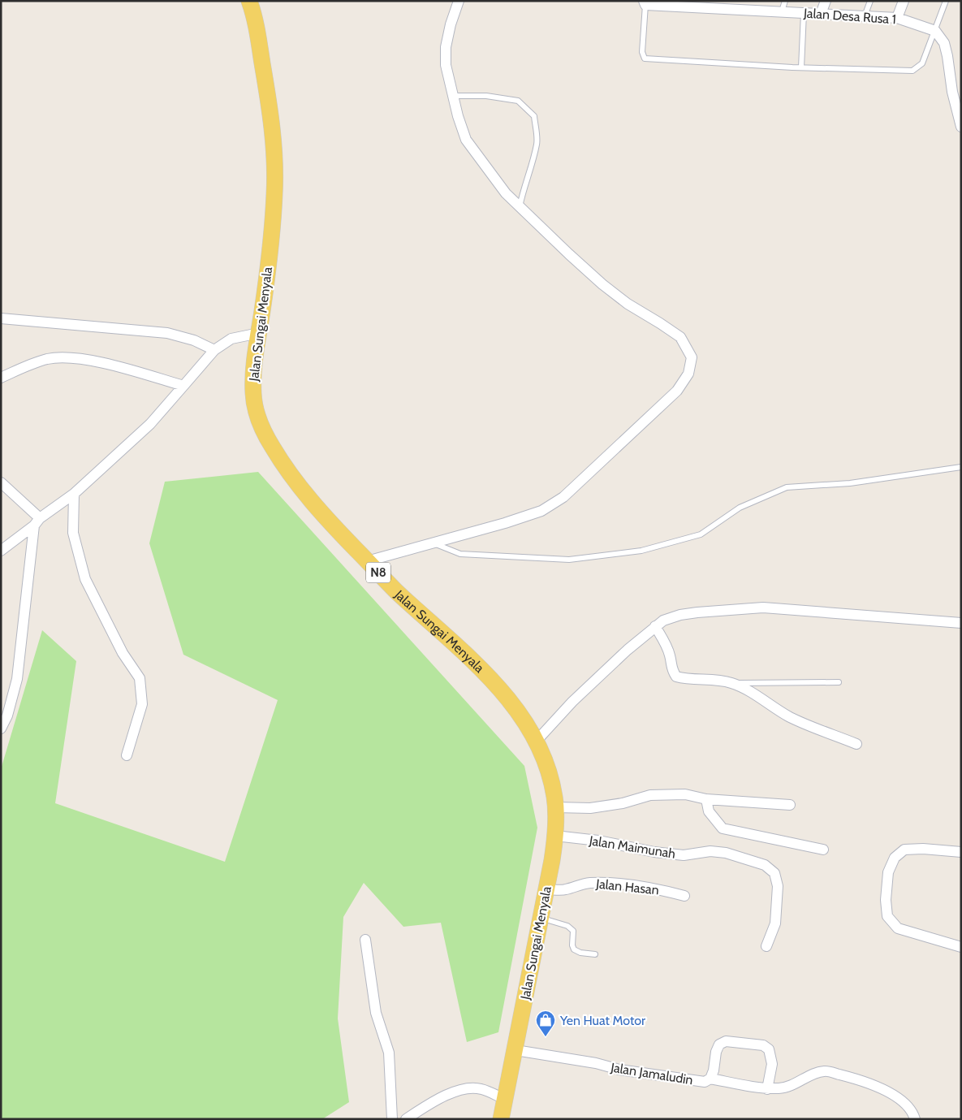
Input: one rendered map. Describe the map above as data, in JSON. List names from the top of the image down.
{
  "streets": {
    "main road": ["Jalan Sungai Menyala", "N8"],
    "street": [
      "Jalan Desa Rusa 1",
      "Jalan Maimunah",
      "Jalan Hasan",
      "Jalan Jamaludin"
    ]
  },
  "crossings": [
    ["Jalan Sungai Menyala", "Jalan Maimunah"],
    ["Jalan Sungai Menyala", "Jalan Hasan"],
    ["Jalan Sungai Menyala", "Jalan Jamaludin"]
  ],
  "places": {
    "shop": ["Yen Huat Motor"]
  }
}
